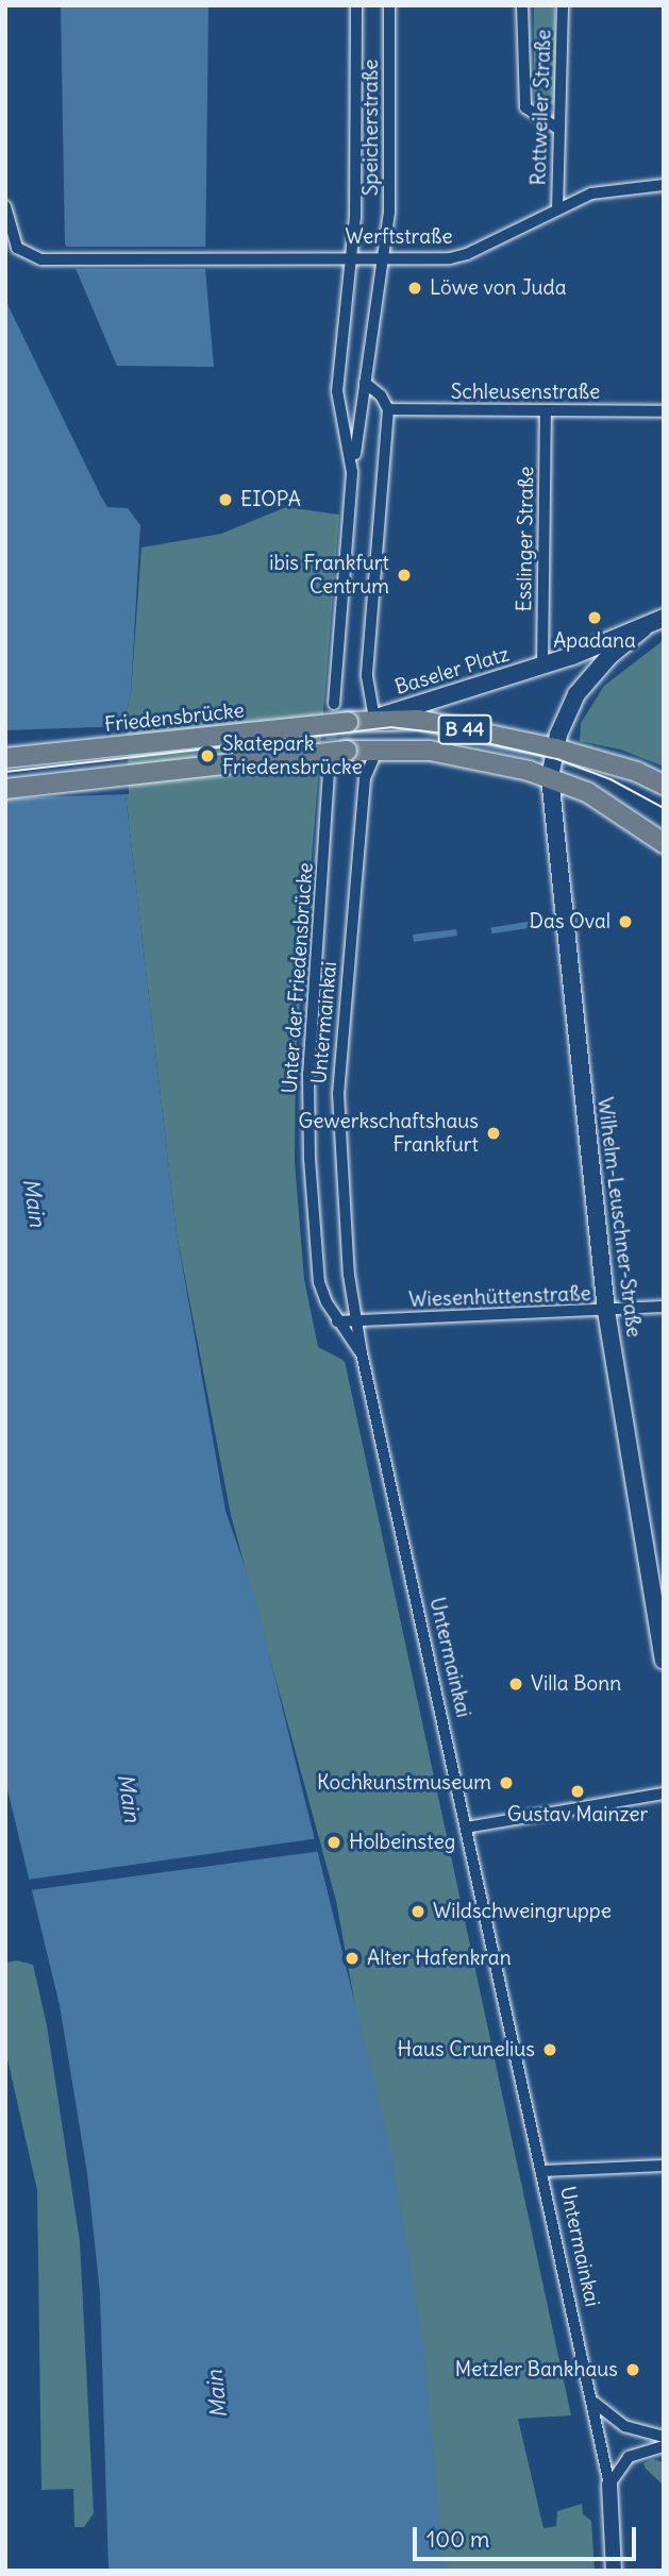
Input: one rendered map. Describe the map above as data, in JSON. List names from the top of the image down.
{
  "streets": {
    "main road": [
      "Baseler Platz",
      "Friedensbrücke",
      "B 44",
      "Wilhelm-Leuschner-Straße"
    ],
    "street": [
      "Rottweiler Straße",
      "Speicherstraße",
      "Werftstraße",
      "Schleusenstraße",
      "Esslinger Straße",
      "Unter der Friedensbrücke",
      "Untermainkai",
      "Wiesenhüttenstraße"
    ]
  },
  "crossings": [
    ["Rottweiler Straße", "Werftstraße"],
    ["Speicherstraße", "Werftstraße"],
    ["Schleusenstraße", "Esslinger Straße"],
    ["Esslinger Straße", "Baseler Platz"],
    ["Baseler Platz", "Friedensbrücke"],
    ["B 44", "Untermainkai"],
    ["B 44", "Wilhelm-Leuschner-Straße"],
    ["Unter der Friedensbrücke", "Untermainkai"],
    ["Unter der Friedensbrücke", "Wiesenhüttenstraße"],
    ["Untermainkai", "Wiesenhüttenstraße"],
    ["Wilhelm-Leuschner-Straße", "Wiesenhüttenstraße"]
  ],
  "water": ["Main"],
  "places": [
    "Löwe von Juda",
    "EIOPA",
    "ibis Frankfurt Centrum",
    "Apadana",
    "Skatepark Friedensbrücke",
    "Das Oval",
    "Gewerkschaftshaus Frankfurt",
    "Villa Bonn",
    "Kochkunstmuseum",
    "Gustav Mainzer",
    "Holbeinsteg",
    "Wildschweingruppe",
    "Alter Hafenkran",
    "Haus Crunelius",
    "Metzler Bankhaus"
  ],
  "scale_bar": "100 m"
}
